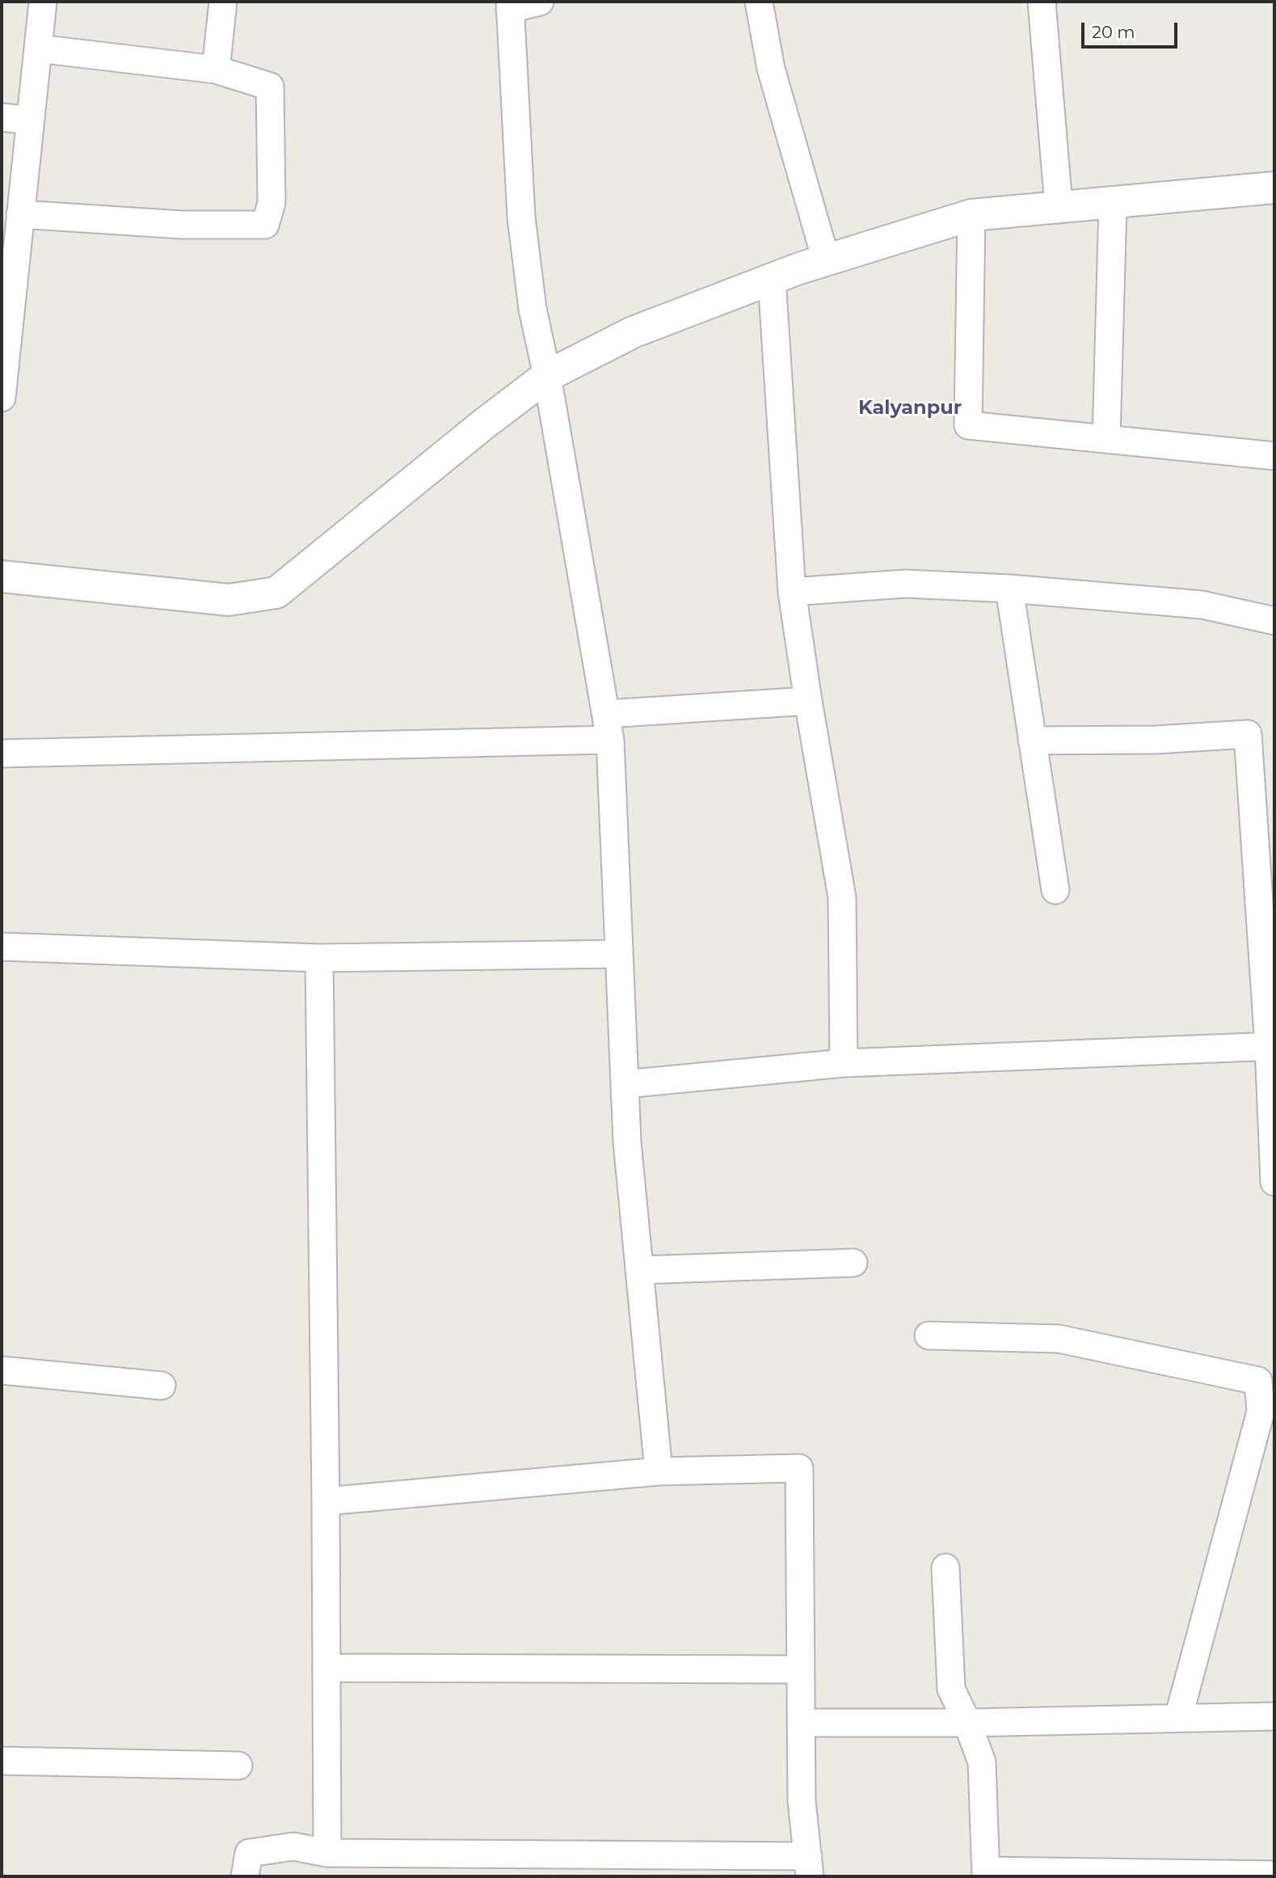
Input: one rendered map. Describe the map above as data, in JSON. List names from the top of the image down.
{
  "districts": ["Kalyanpur"],
  "scale_bar": "20 m"
}
